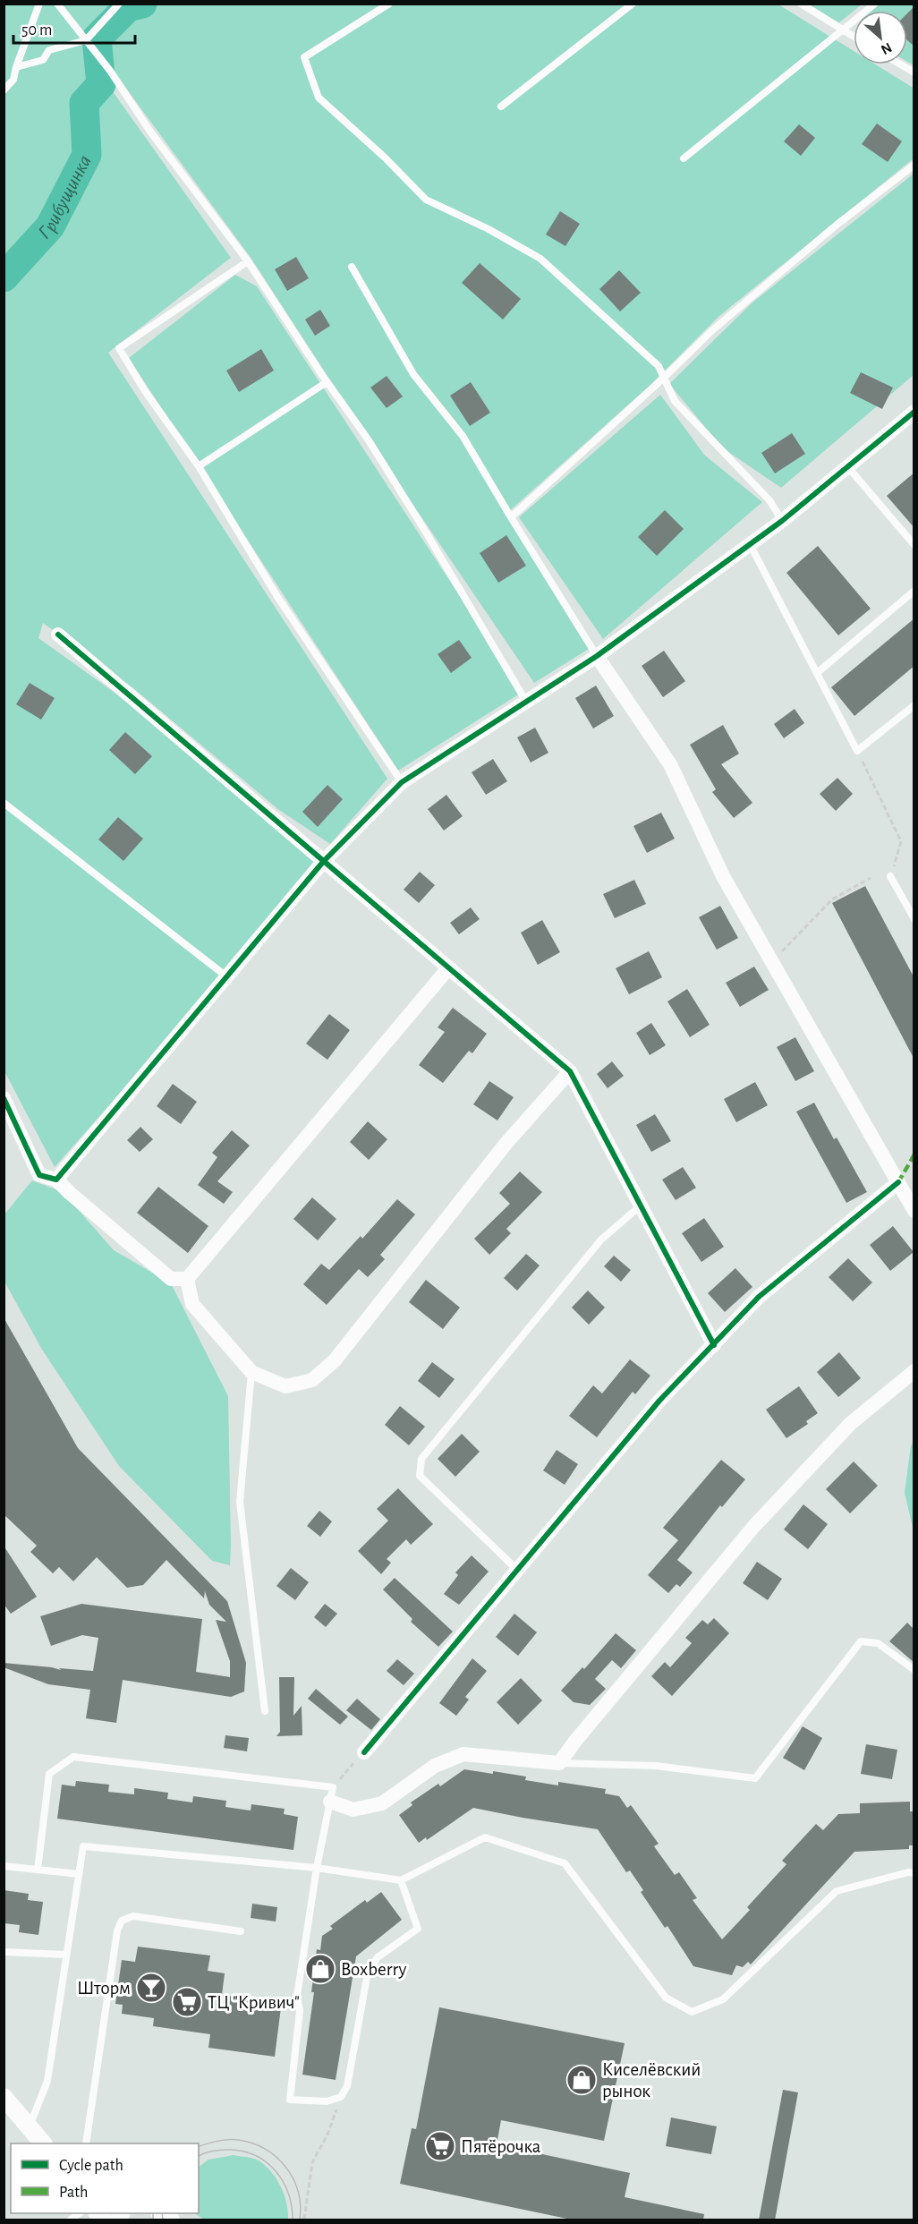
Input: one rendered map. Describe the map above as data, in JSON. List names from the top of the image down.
{
  "water": ["Грибущинка"],
  "places": {
    "shop": ["Boxberry", "Киселёвский рынок"],
    "bar": ["Шторм"],
    "supermarket": ["ТЦ \"Кривич\"", "Пятёрочка"]
  },
  "legend": ["Cycle path", "Path"],
  "scale_bar": "50 m",
  "north": "bottom right"
}
